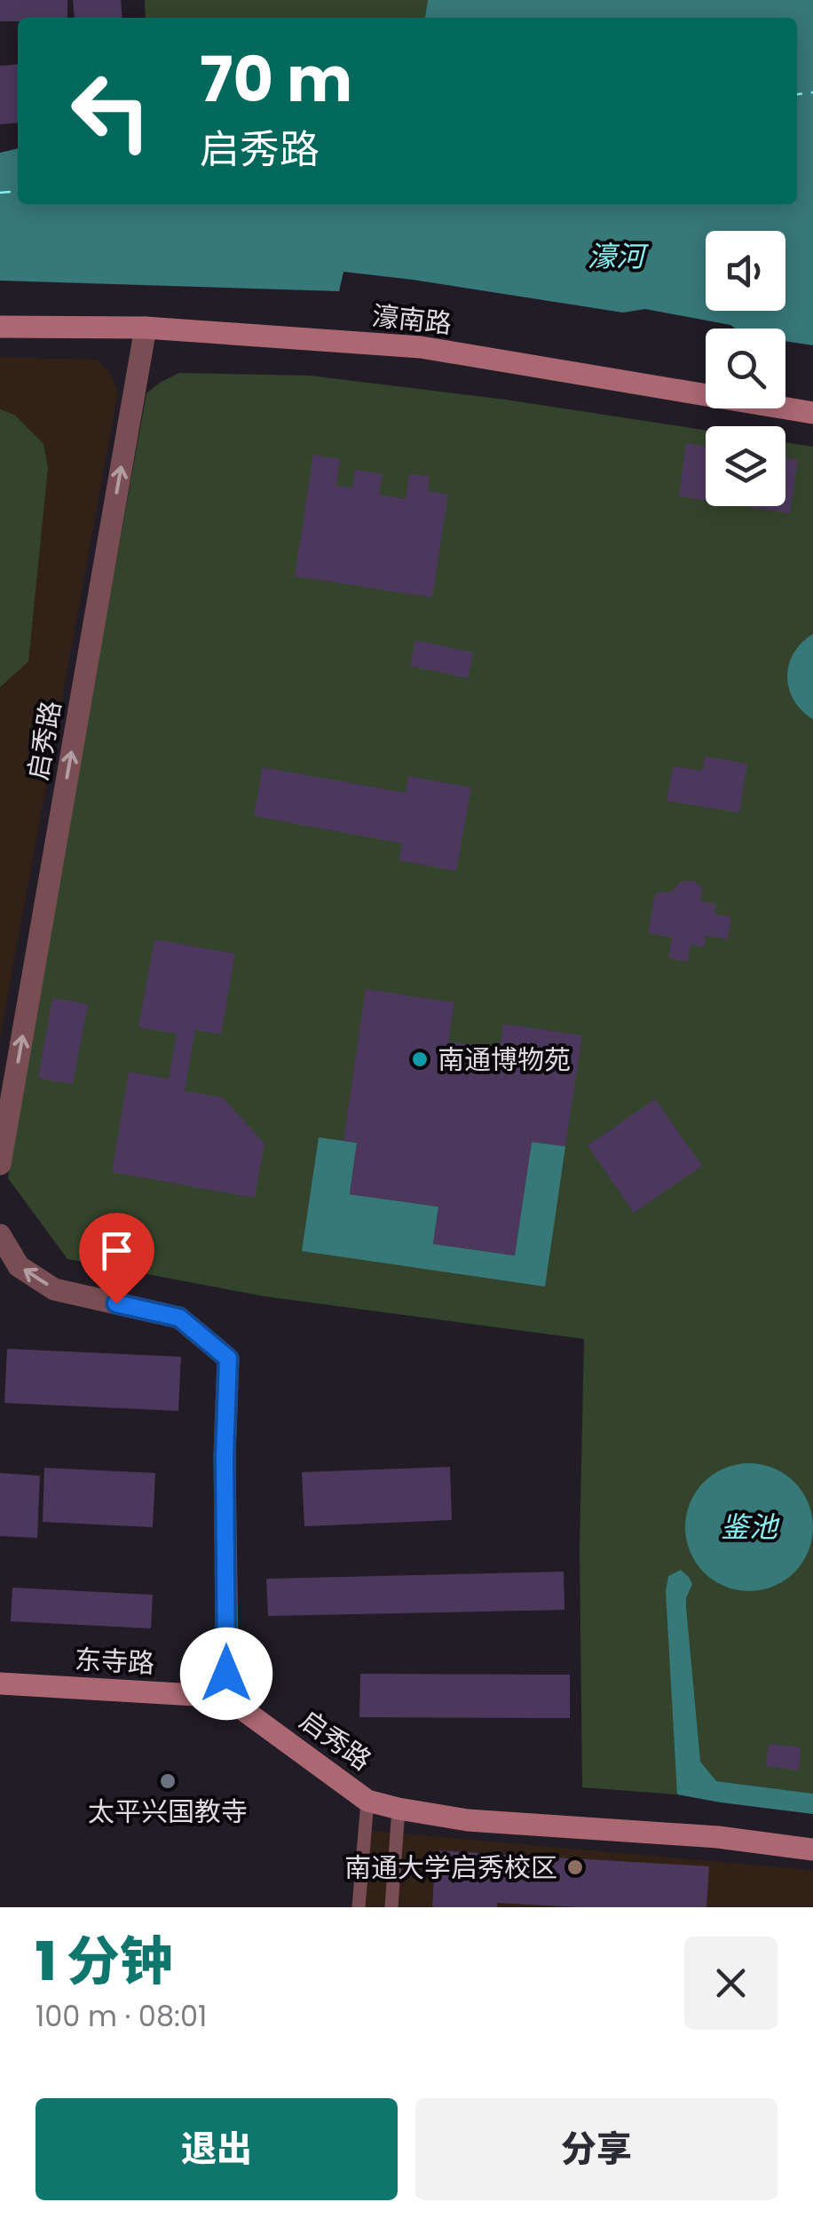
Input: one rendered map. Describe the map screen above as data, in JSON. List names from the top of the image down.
{
  "streets": {
    "street": ["濠南路", "启秀路", "东寺路"]
  },
  "crossings": [
    ["濠南路", "启秀路"],
    ["启秀路", "东寺路"]
  ],
  "one_way": ["启秀路"],
  "water": ["濠河", "鉴池"],
  "places": ["南通博物苑", "太平兴国教寺", "南通大学启秀校区"],
  "page": {
    "turn": ["70 m", "启秀路"],
    "heading": ["1 分钟", "100 m · 08:01"],
    "buttons": ["退出", "分享"]
  }
}
